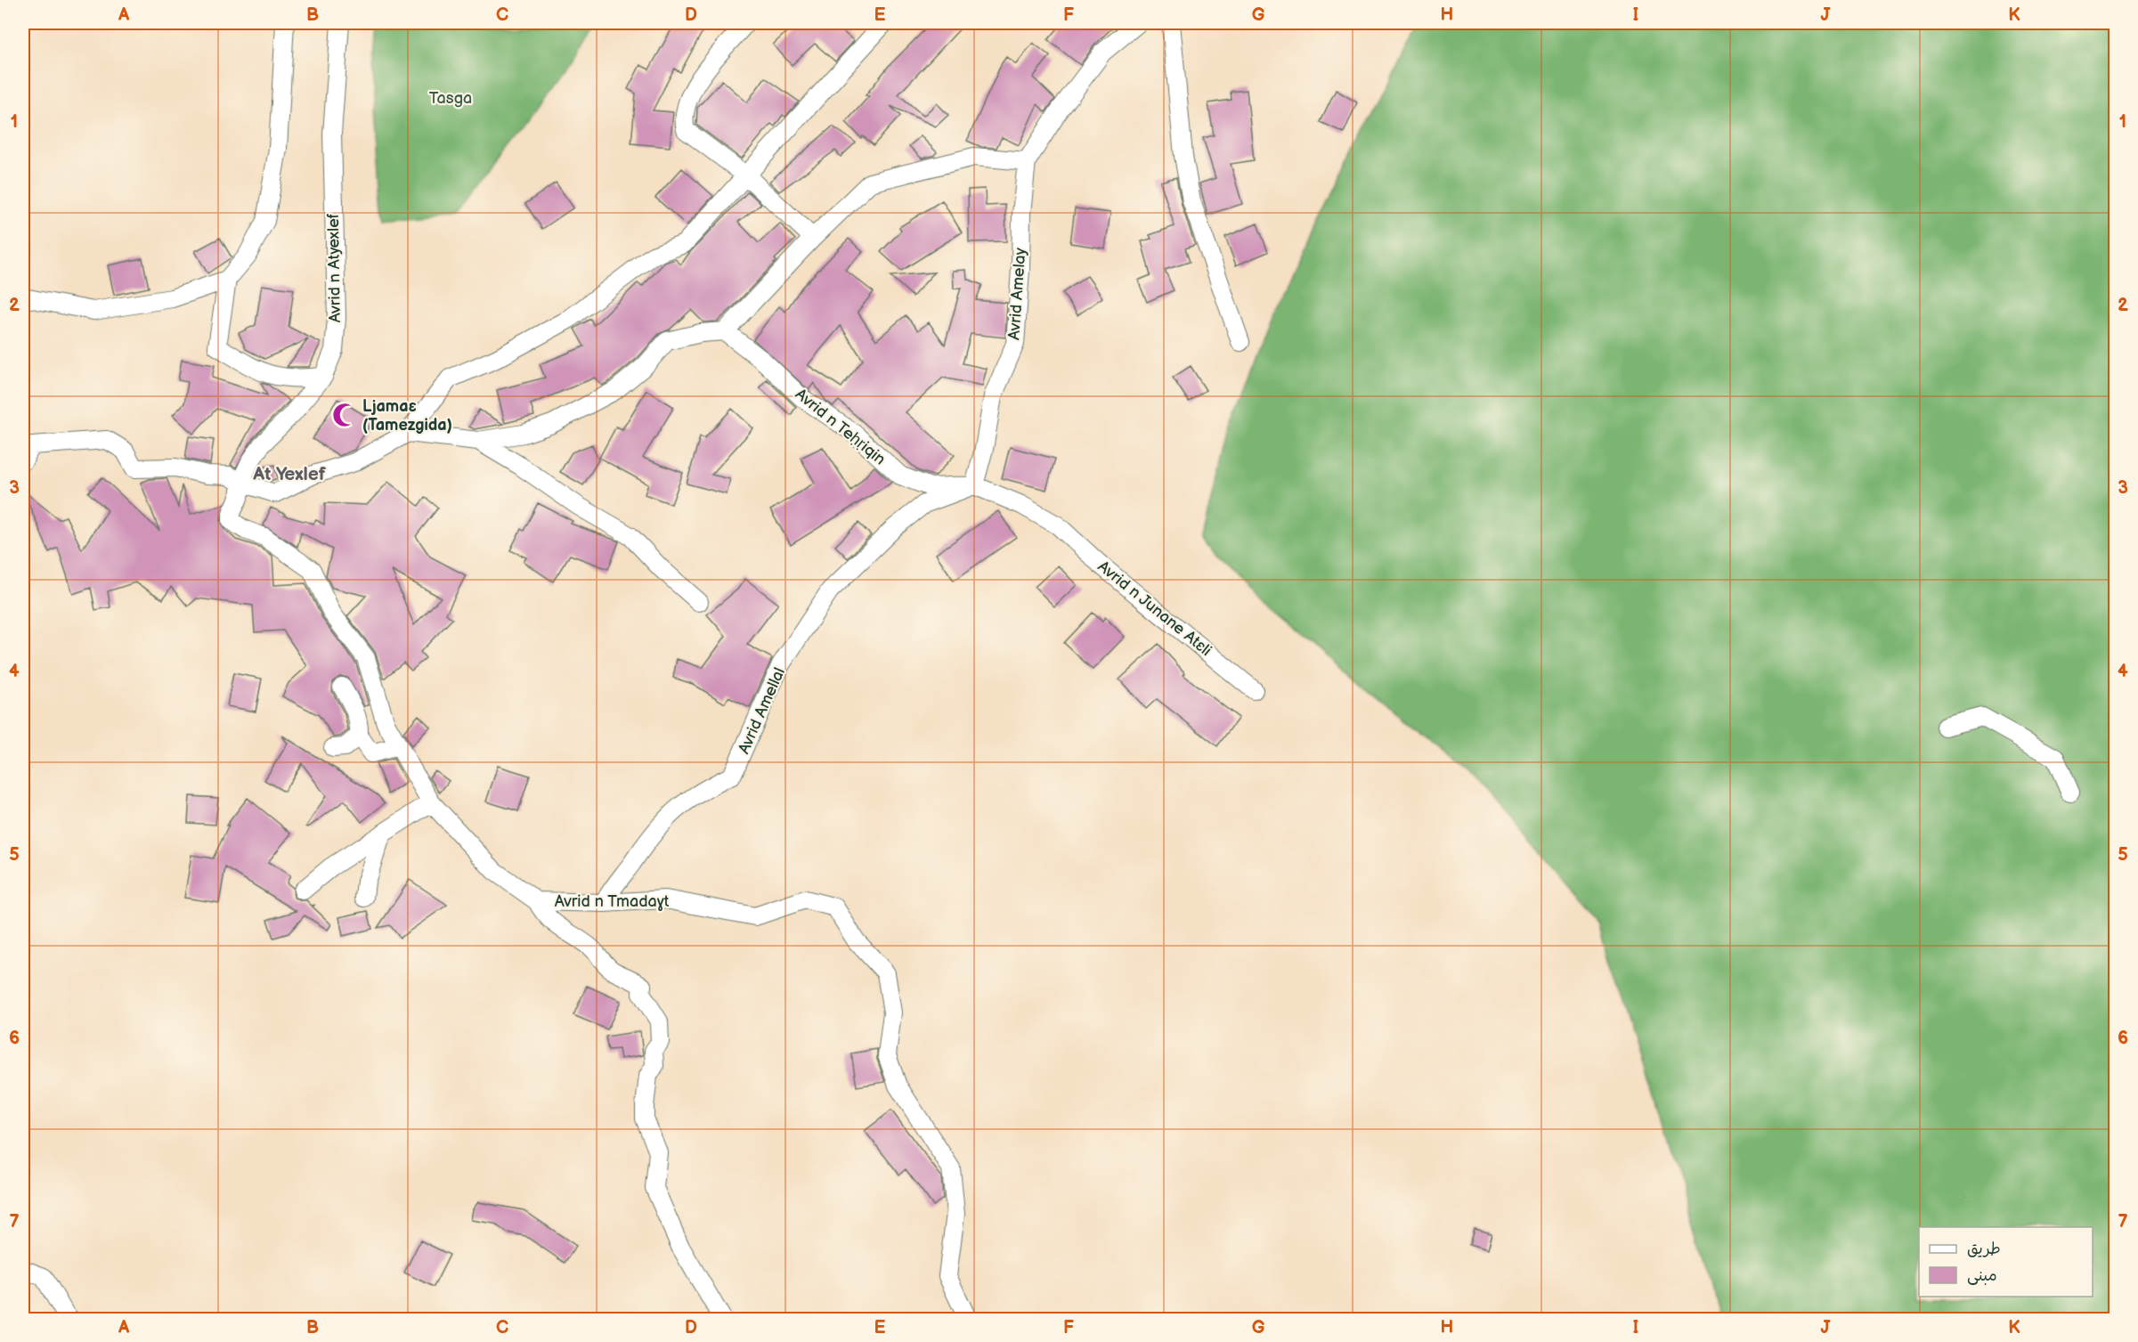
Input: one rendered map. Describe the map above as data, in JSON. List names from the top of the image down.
{
  "streets": {
    "street": [
      "Avrid n Atyexlef",
      "Avrid Amelay",
      "Avrid n Teḥṛiqin",
      "Avrid n Junane Atɛli",
      "Avrid Amellal",
      "Avrid n Tmadaɣt"
    ]
  },
  "crossings": [
    ["Avrid n Atyexlef", "Avrid n Tmadaɣt"],
    ["Avrid Amelay", "Avrid n Teḥṛiqin"],
    ["Avrid Amelay", "Avrid Amellal"],
    ["Avrid n Teḥṛiqin", "Avrid n Junane Atɛli"],
    ["Avrid n Teḥṛiqin", "Avrid Amellal"],
    ["Avrid Amellal", "Avrid n Tmadaɣt"]
  ],
  "districts": ["At Yexlef"],
  "parks": ["Tasga"],
  "places": {
    "mosque": ["Ljamaɛ (Tamezgida)"]
  },
  "legend": ["طريق", "مبنى"],
  "grid": {
    "columns": [
      "A",
      "B",
      "C",
      "D",
      "E",
      "F",
      "G",
      "H",
      "I",
      "J",
      "K"
    ],
    "rows": [
      "1",
      "2",
      "3",
      "4",
      "5",
      "6",
      "7"
    ]
  }
}
